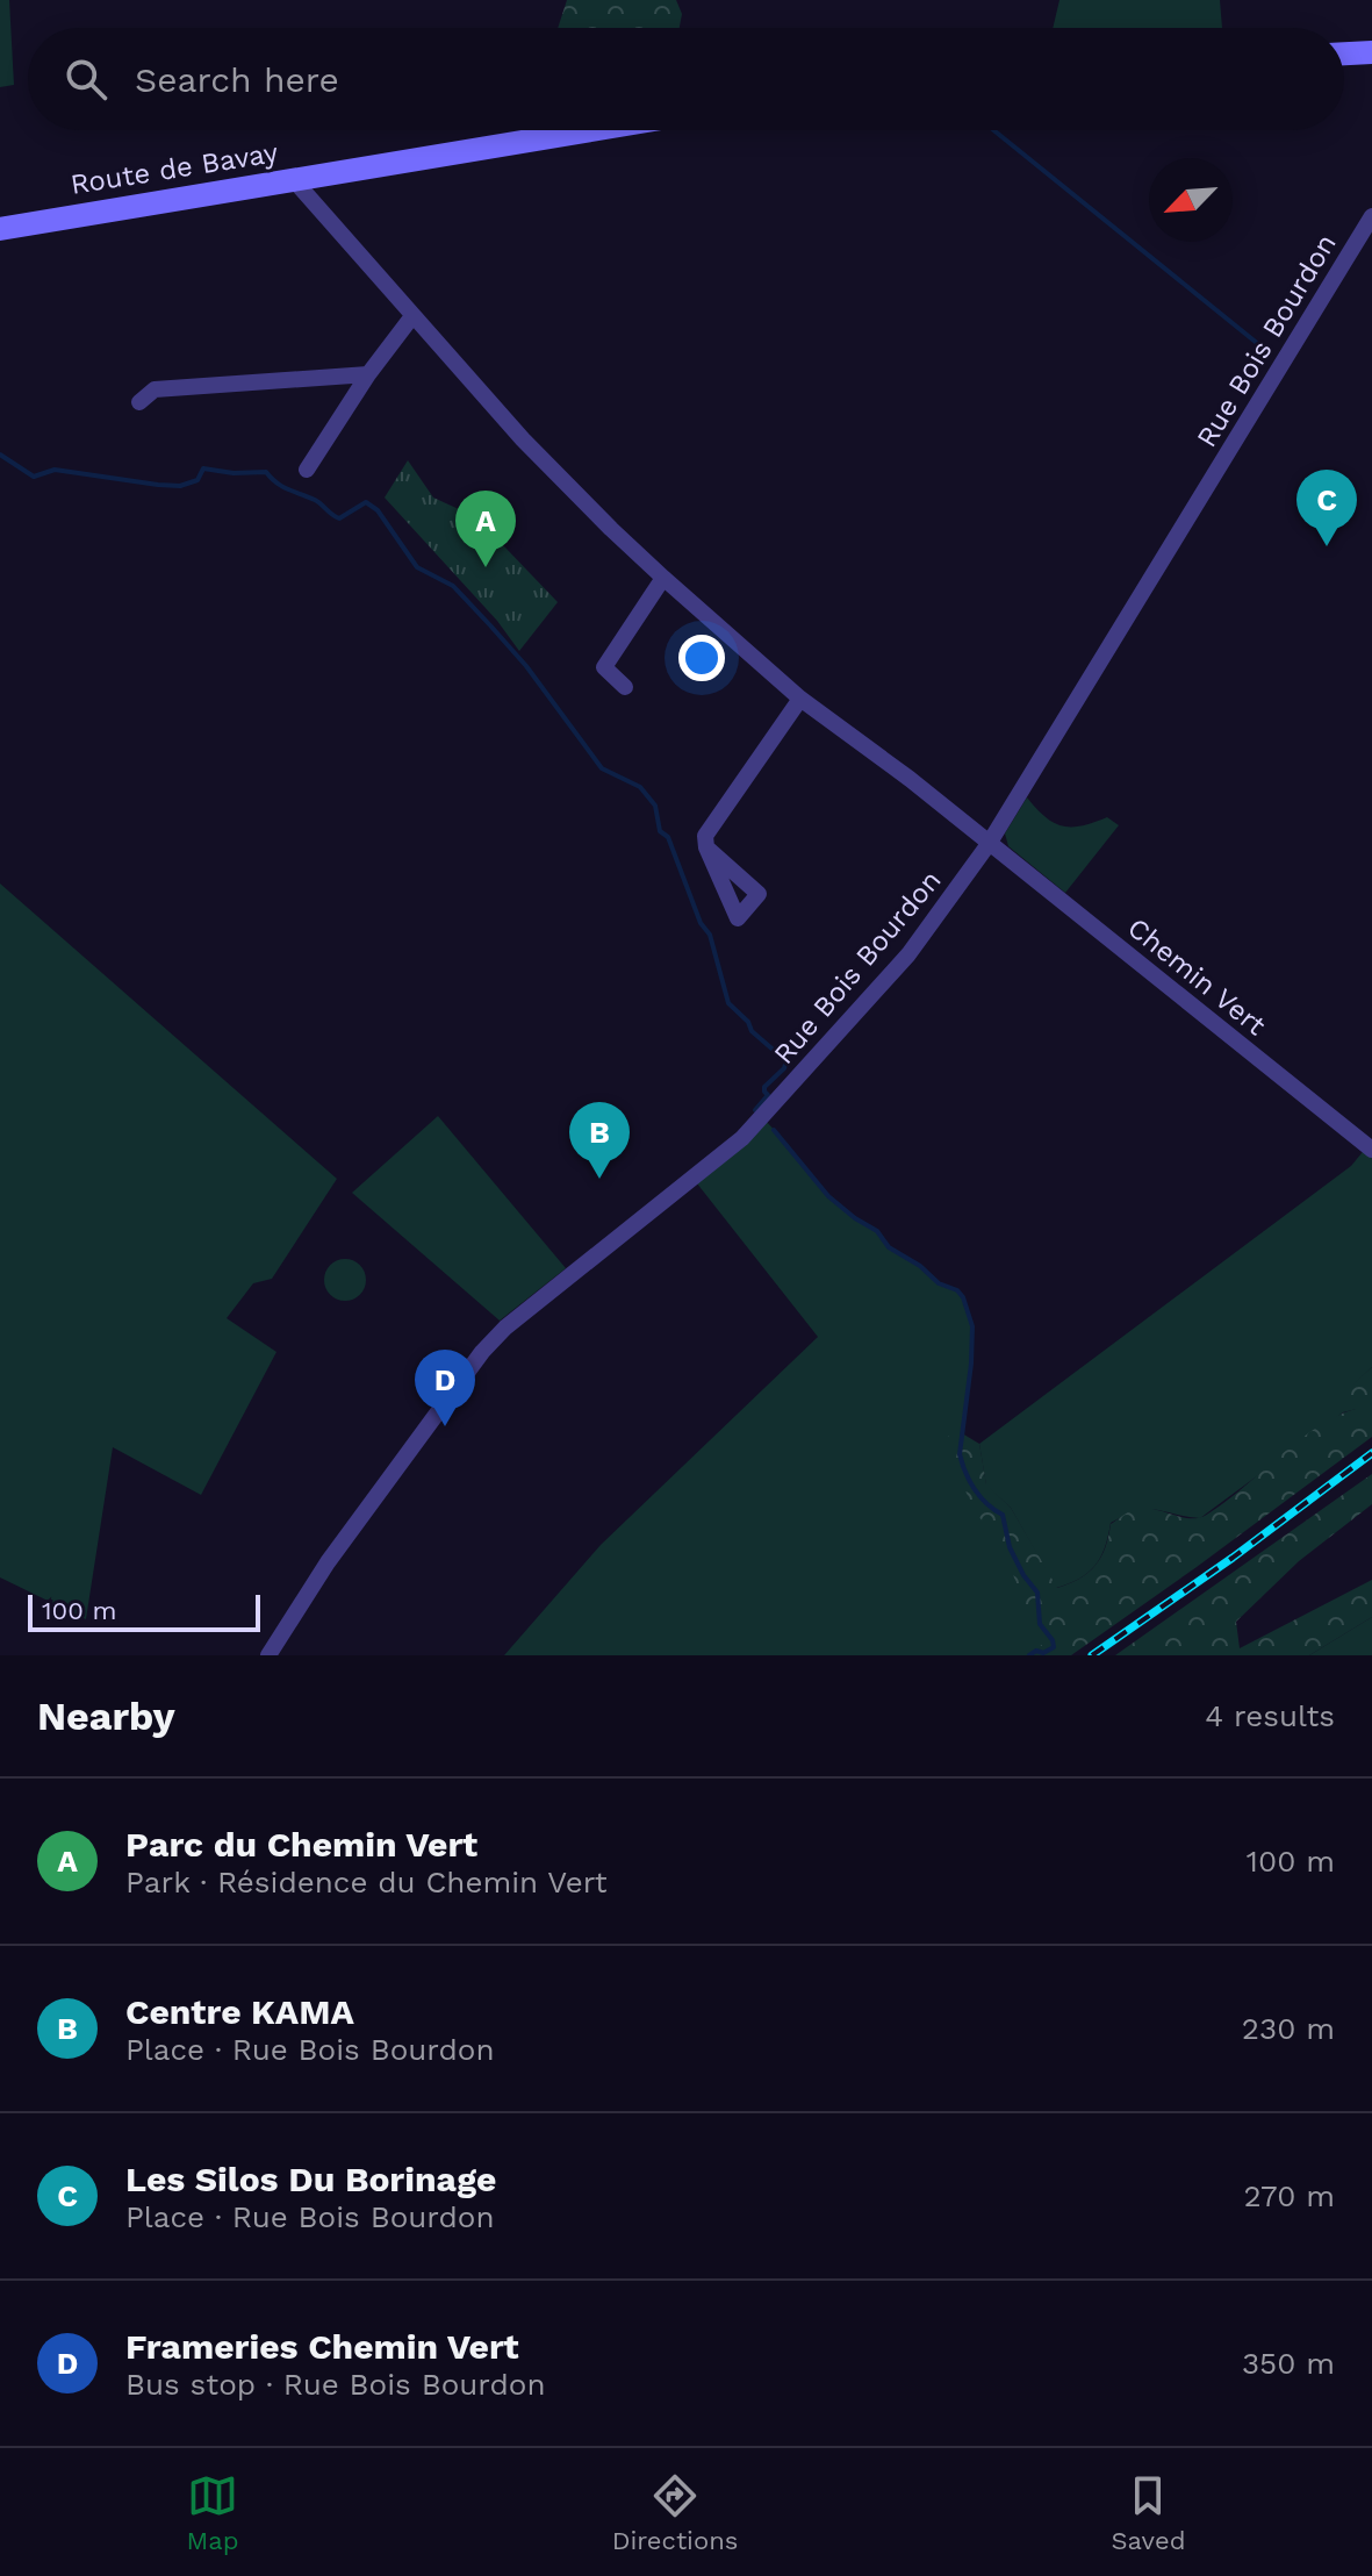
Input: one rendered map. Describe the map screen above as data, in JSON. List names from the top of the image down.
{
  "streets": {
    "main road": ["Route de Bavay"],
    "street": ["Rue Bois Bourdon", "Chemin Vert"]
  },
  "crossings": [
    ["Route de Bavay", "Chemin Vert"],
    ["Rue Bois Bourdon", "Chemin Vert"]
  ],
  "scale_bar": "100 m",
  "north": "bottom left",
  "page": {
    "search": "Search here",
    "pins": [
      "C",
      "A",
      "B",
      "D"
    ],
    "scale": "100 m",
    "heading": ["Nearby", "4 results"],
    "list": [
      {
        "mark": "A",
        "name": "Parc du Chemin Vert",
        "note": "Park · Résidence du Chemin Vert",
        "value": "100 m"
      },
      {
        "mark": "B",
        "name": "Centre KAMA",
        "note": "Place · Rue Bois Bourdon",
        "value": "230 m"
      },
      {
        "mark": "C",
        "name": "Les Silos Du Borinage",
        "note": "Place · Rue Bois Bourdon",
        "value": "270 m"
      },
      {
        "mark": "D",
        "name": "Frameries Chemin Vert",
        "note": "Bus stop · Rue Bois Bourdon",
        "value": "350 m"
      }
    ],
    "nav": ["Map", "Directions", "Saved"]
  }
}
